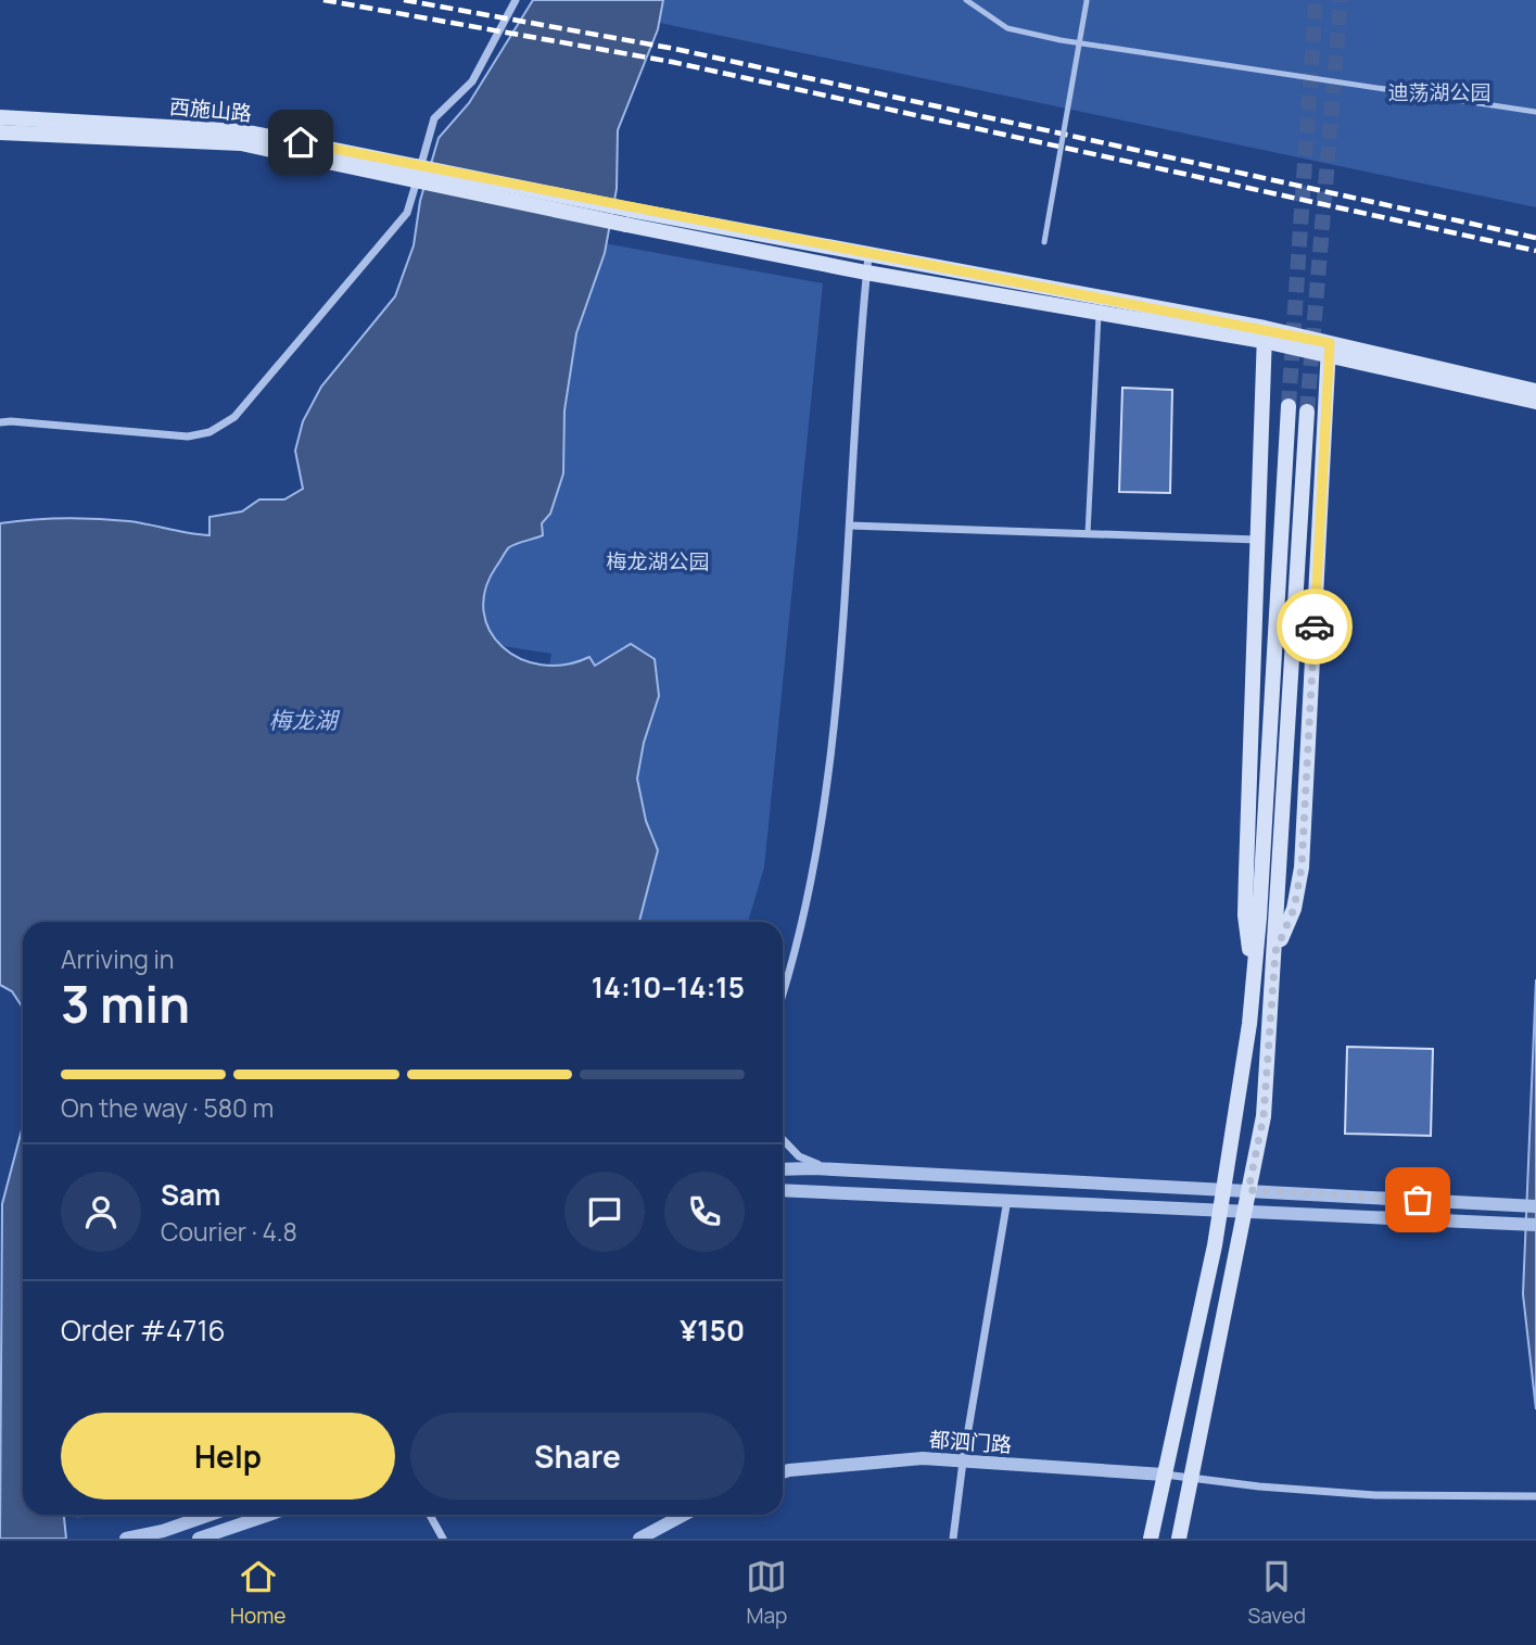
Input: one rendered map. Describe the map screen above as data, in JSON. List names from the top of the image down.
{
  "streets": {
    "main road": ["西施山路"],
    "street": ["都泗门路"]
  },
  "water": ["梅龙湖"],
  "parks": ["迪荡湖公园", "梅龙湖公园"],
  "page": {
    "heading": ["3 min", "Arriving in", "14:10–14:15"],
    "panel": [
      "Sam",
      "Courier · 4.8",
      "Order #4716",
      "¥150"
    ],
    "bar": "On the way · 580 m",
    "buttons": ["Help", "Share"],
    "tabs": ["Home", "Map", "Saved"]
  }
}
